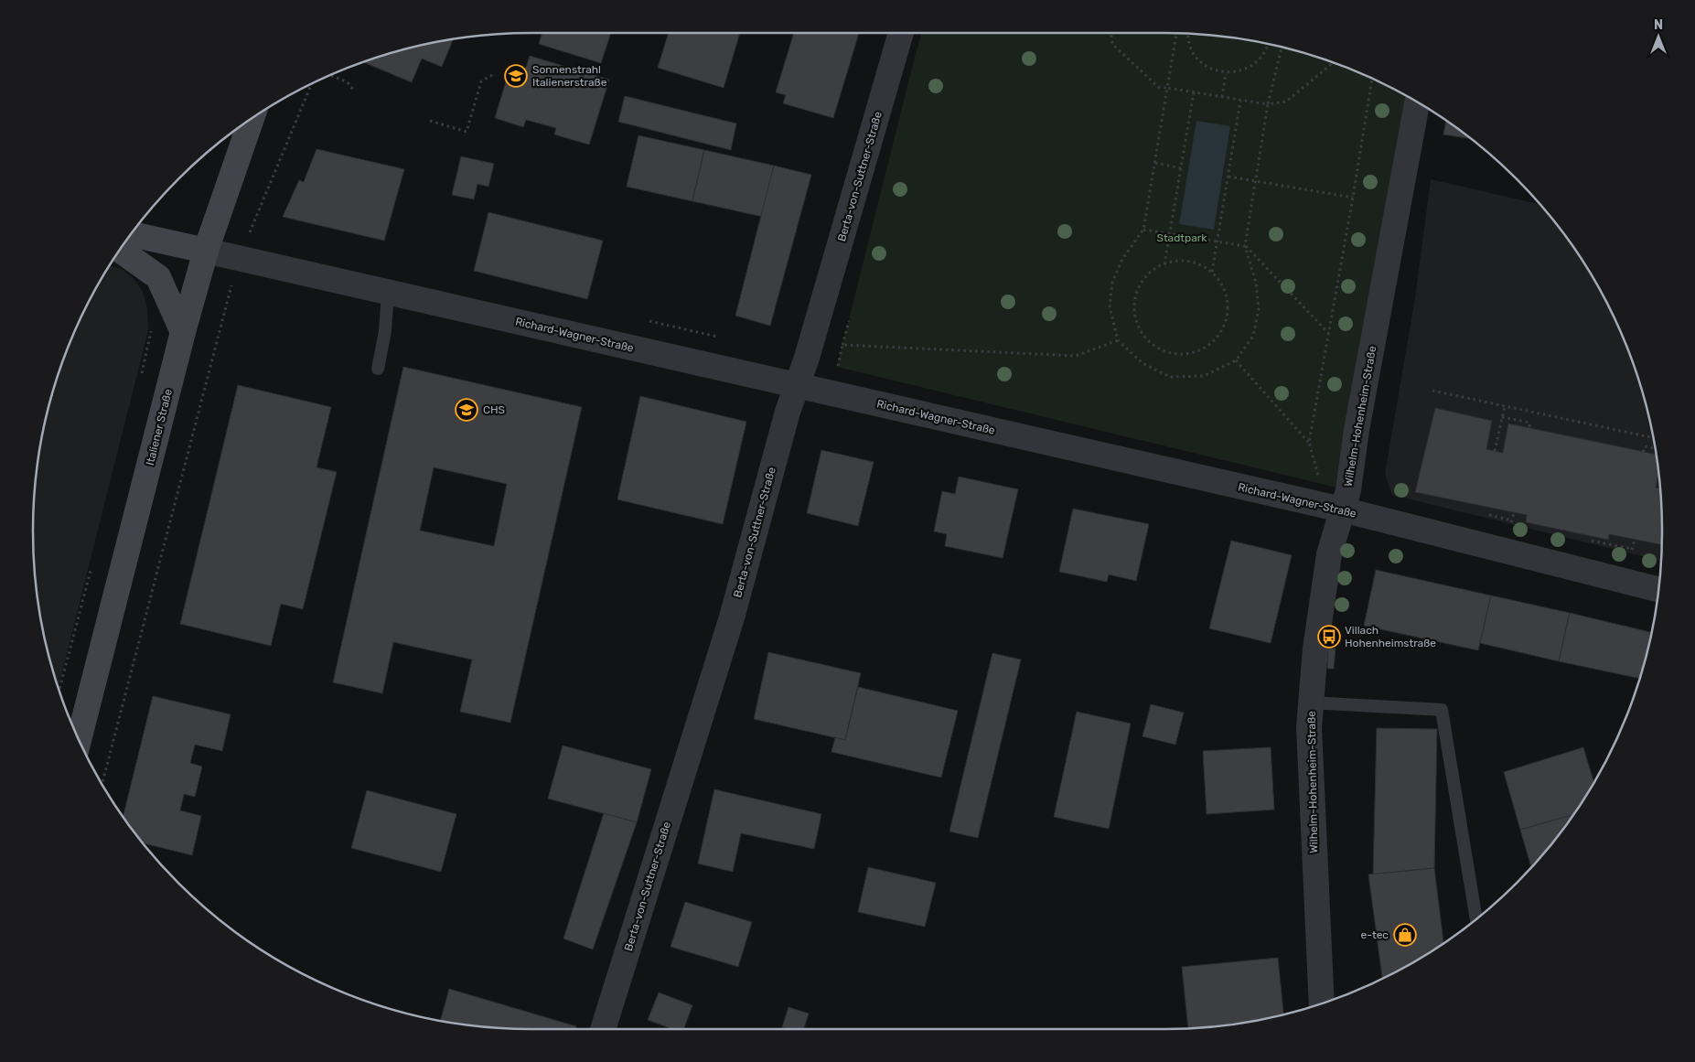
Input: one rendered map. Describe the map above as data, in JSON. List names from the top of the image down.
{
  "streets": {
    "street": [
      "Berta-von-Suttner-Straße",
      "Richard-Wagner-Straße",
      "Wilhelm-Hohenheim-Straße",
      "Italiener Straße"
    ]
  },
  "crossings": [
    ["Berta-von-Suttner-Straße", "Richard-Wagner-Straße"],
    ["Richard-Wagner-Straße", "Wilhelm-Hohenheim-Straße"],
    ["Richard-Wagner-Straße", "Italiener Straße"]
  ],
  "parks": ["Stadtpark"],
  "places": {
    "school or university": ["Sonnenstrahl Italienerstraße", "CHS"],
    "bus stop": ["Villach Hohenheimstraße"],
    "shop": ["e-tec"]
  },
  "north": "top"
}
